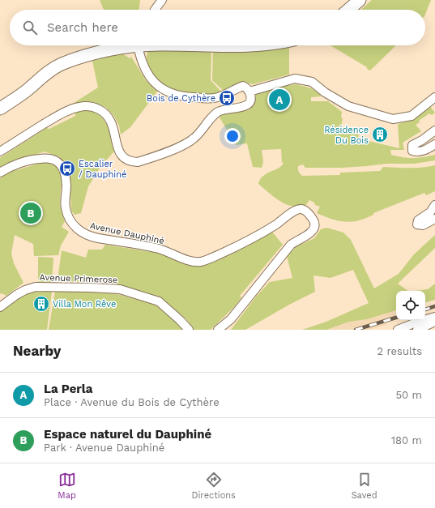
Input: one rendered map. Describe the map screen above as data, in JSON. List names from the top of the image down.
{
  "streets": {
    "street": ["Avenue Dauphiné", "Avenue Primerose"]
  },
  "places": {
    "bus stop": ["Bois de Cythère", "Escalier / Dauphiné"],
    "building": ["Résidence Du Bois", "Villa Mon Rêve"]
  },
  "page": {
    "search": "Search here",
    "pins": ["A", "B"],
    "heading": ["Nearby", "2 results"],
    "list": [
      {
        "mark": "A",
        "name": "La Perla",
        "note": "Place · Avenue du Bois de Cythère",
        "value": "50 m"
      },
      {
        "mark": "B",
        "name": "Espace naturel du Dauphiné",
        "note": "Park · Avenue Dauphiné",
        "value": "180 m"
      }
    ],
    "nav": ["Map", "Directions", "Saved"]
  }
}
